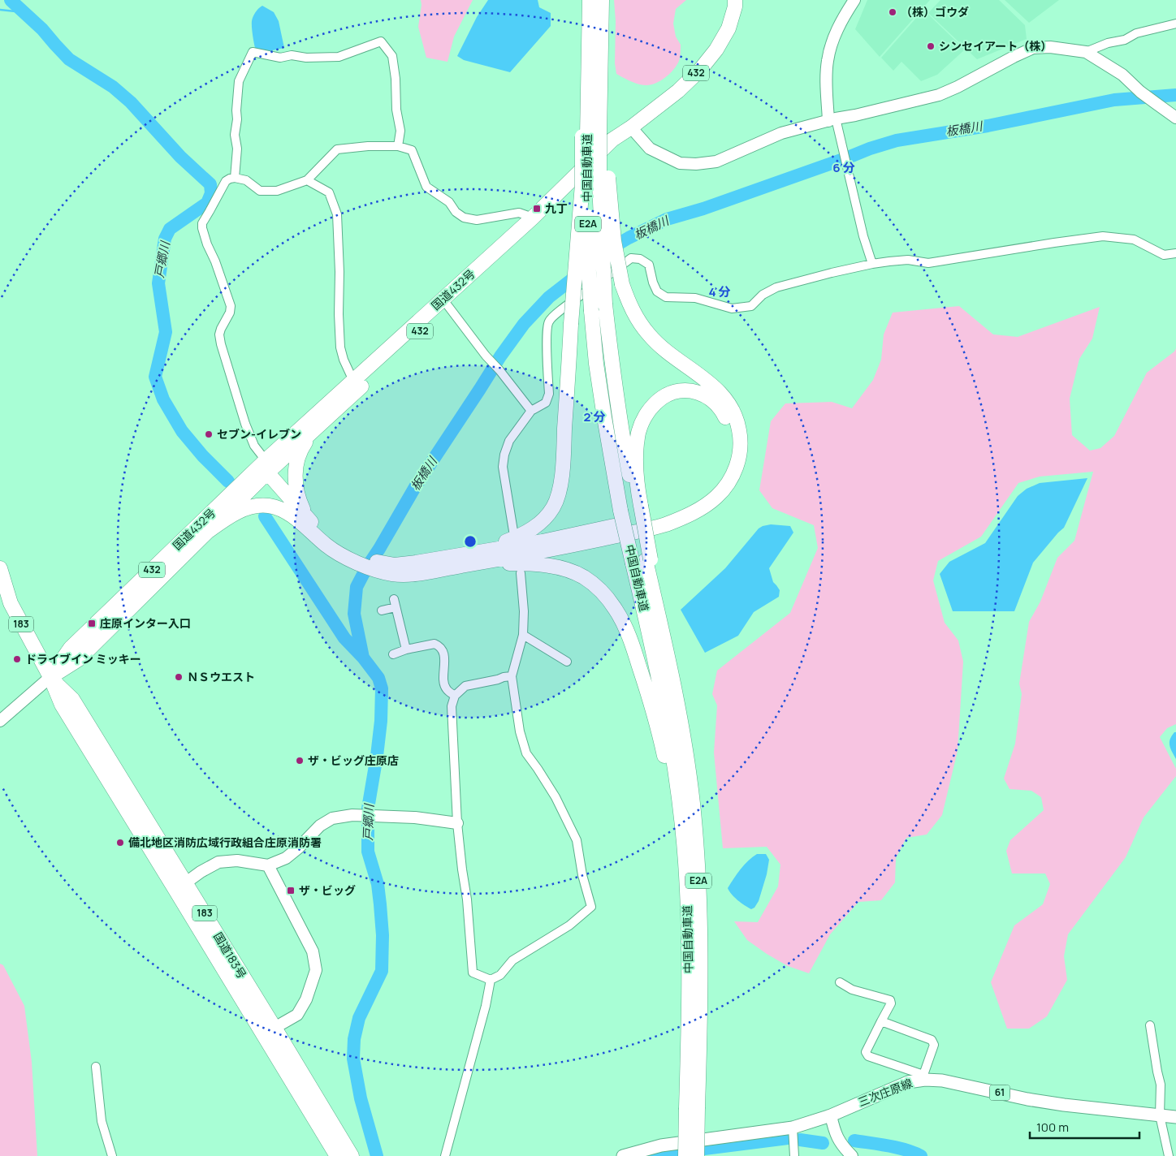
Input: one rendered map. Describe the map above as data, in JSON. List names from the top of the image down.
{
  "streets": {
    "highway": [
      "432",
      "中国自動車道",
      "E2A",
      "国道432号",
      "183",
      "国道183号"
    ],
    "main road": ["三次庄原線", "61"]
  },
  "crossings": [
    ["国道432号", "国道183号"]
  ],
  "water": ["板橋川", "戸郷川"],
  "places": {
    "other": [
      "（株）ゴウダ",
      "シンセイアート（株）",
      "セブン-イレブン",
      "ドライブイン ミッキー",
      "ＮＳウエスト",
      "ザ・ビッグ庄原店",
      "備北地区消防広域行政組合庄原消防署"
    ],
    "transit": ["九丁", "庄原インター入口", "ザ・ビッグ"]
  },
  "scale_bar": "100 m",
  "rings": ["6 分", "4 分", "2 分"]
}
